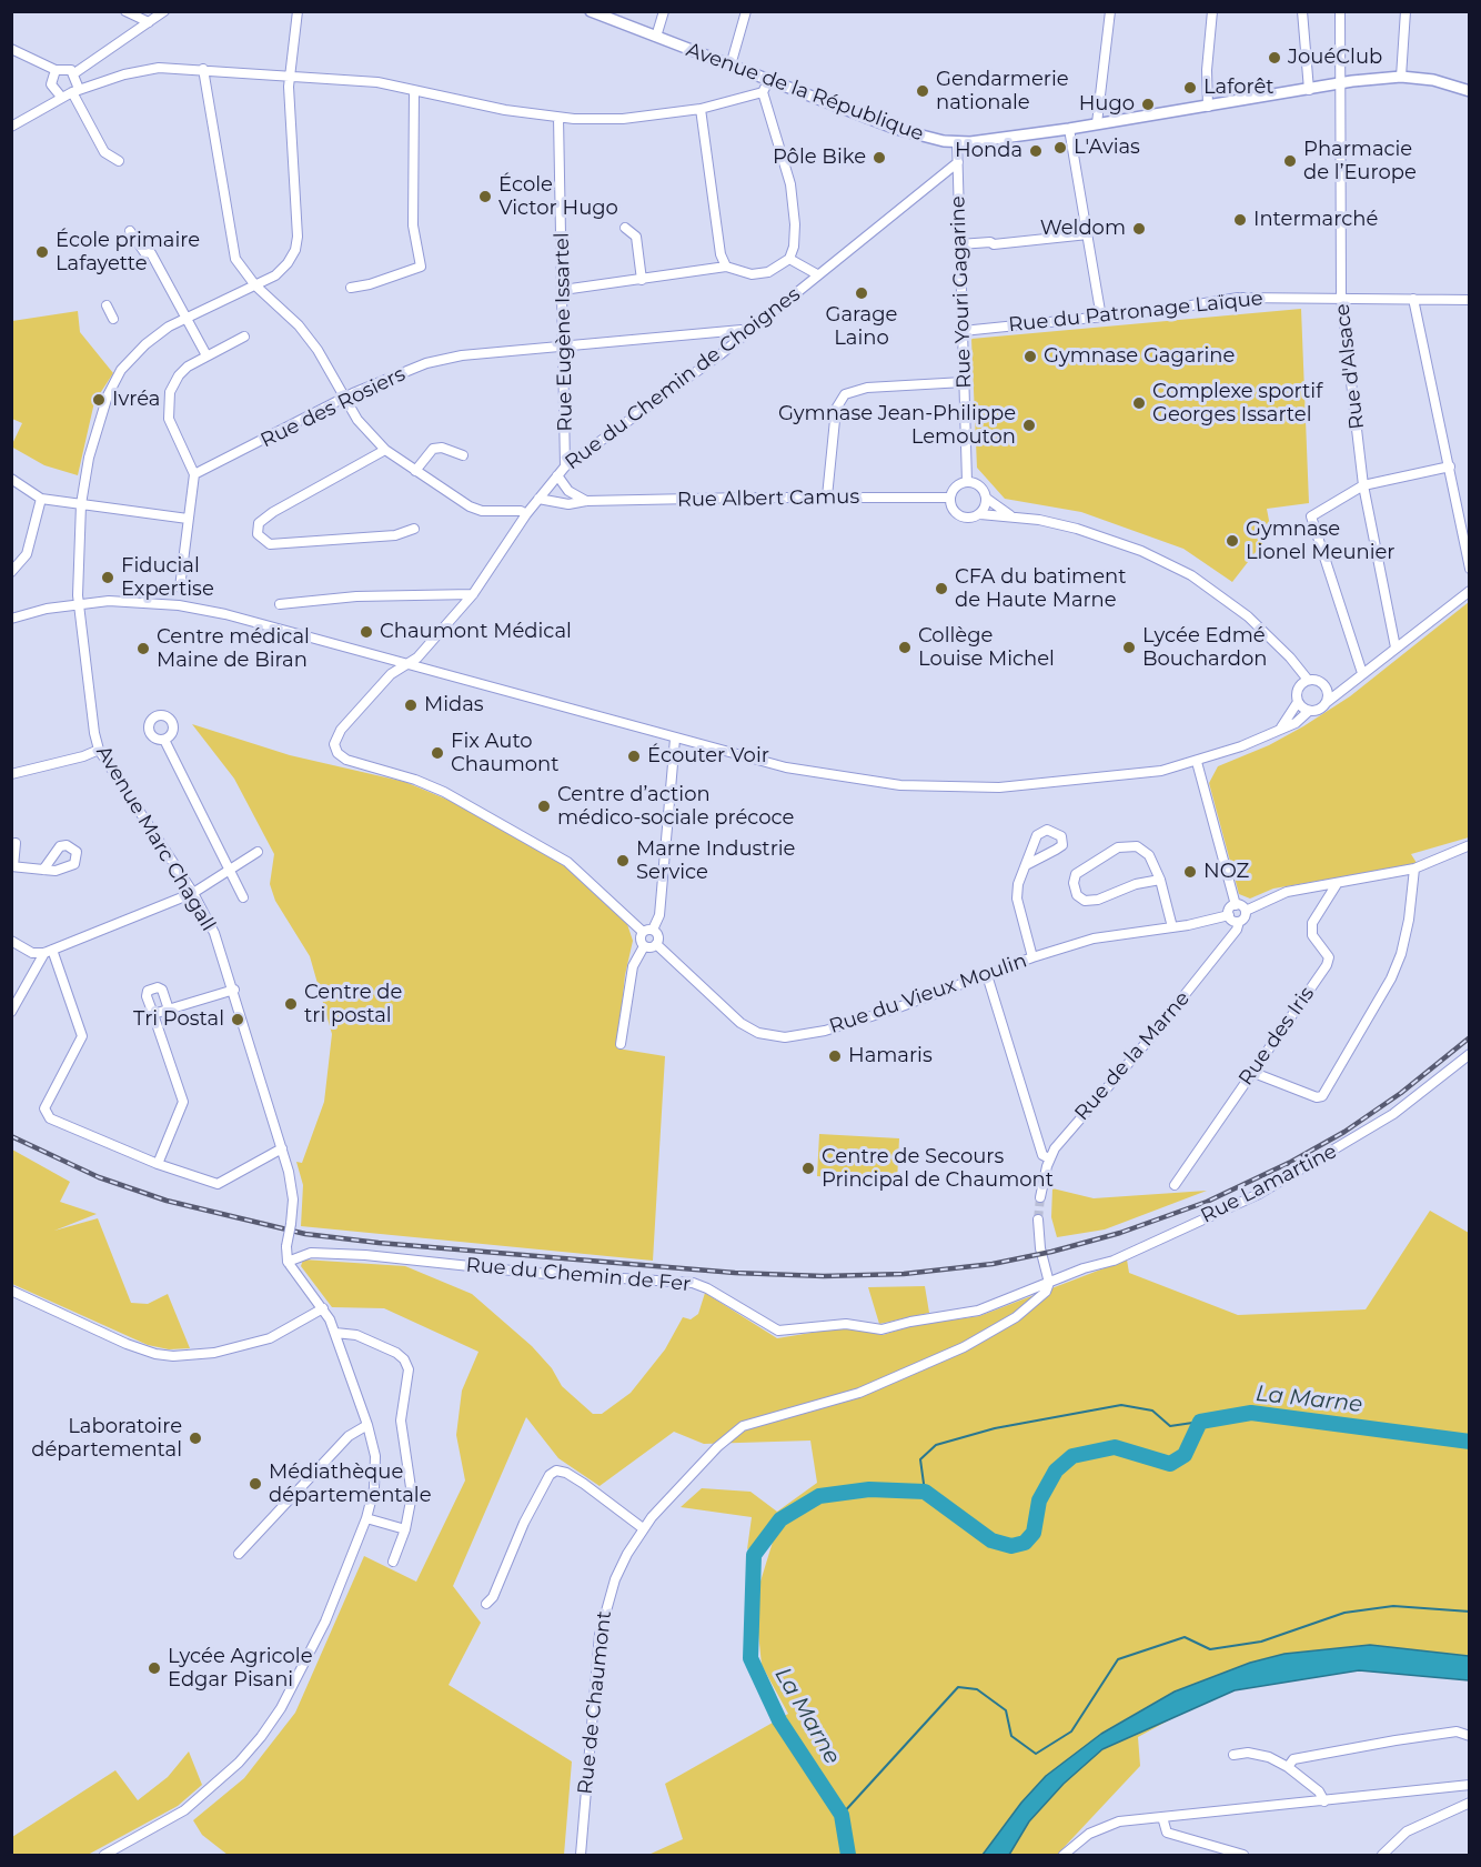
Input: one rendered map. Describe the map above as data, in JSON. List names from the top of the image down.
{
  "streets": {
    "main road": ["Avenue de la République"],
    "street": [
      "Rue Youri Gagarine",
      "Rue du Patronage Laïque",
      "Rue Eugène Issartel",
      "Rue d'Alsace",
      "Rue du Chemin de Choignes",
      "Rue des Rosiers",
      "Rue Albert Camus",
      "Avenue Marc Chagall",
      "Rue du Vieux Moulin",
      "Rue des Iris",
      "Rue de la Marne",
      "Rue Lamartine",
      "Rue du Chemin de Fer",
      "Rue de Chaumont"
    ]
  },
  "crossings": [
    ["Avenue de la République", "Rue Youri Gagarine"],
    ["Avenue de la République", "Rue d'Alsace"],
    ["Rue Youri Gagarine", "Rue du Patronage Laïque"],
    ["Rue Youri Gagarine", "Rue du Chemin de Choignes"],
    ["Rue Youri Gagarine", "Rue Albert Camus"],
    ["Rue du Patronage Laïque", "Rue d'Alsace"],
    ["Rue Eugène Issartel", "Rue du Chemin de Choignes"],
    ["Rue Eugène Issartel", "Rue des Rosiers"],
    ["Rue du Chemin de Choignes", "Rue des Rosiers"],
    ["Rue du Chemin de Choignes", "Rue Albert Camus"],
    ["Rue du Chemin de Choignes", "Rue du Vieux Moulin"],
    ["Avenue Marc Chagall", "Rue du Chemin de Fer"],
    ["Rue du Vieux Moulin", "Rue de la Marne"],
    ["Rue Lamartine", "Rue du Chemin de Fer"],
    ["Rue Lamartine", "Rue de Chaumont"],
    ["Rue du Chemin de Fer", "Rue de Chaumont"]
  ],
  "water": ["La Marne"],
  "places": [
    "JouéClub",
    "Laforêt",
    "Gendarmerie nationale",
    "Hugo",
    "L'Avias",
    "Honda",
    "Pôle Bike",
    "Pharmacie de l’Europe",
    "École Victor Hugo",
    "Intermarché",
    "Weldom",
    "École primaire Lafayette",
    "Garage Laino",
    "Gymnase Gagarine",
    "Ivréa",
    "Complexe sportif Georges Issartel",
    "Gymnase Jean-Philippe Lemouton",
    "Gymnase Lionel Meunier",
    "Fiducial Expertise",
    "CFA du batiment de Haute Marne",
    "Chaumont Médical",
    "Collège Louise Michel",
    "Lycée Edmé Bouchardon",
    "Centre médical Maine de Biran",
    "Midas",
    "Fix Auto Chaumont",
    "Écouter Voir",
    "Centre d’action médico-sociale précoce",
    "Marne Industrie Service",
    "NOZ",
    "Centre de tri postal",
    "Tri Postal",
    "Hamaris",
    "Centre de Secours Principal de Chaumont",
    "Laboratoire départemental",
    "Médiathèque départementale",
    "Lycée Agricole Edgar Pisani"
  ]
}
